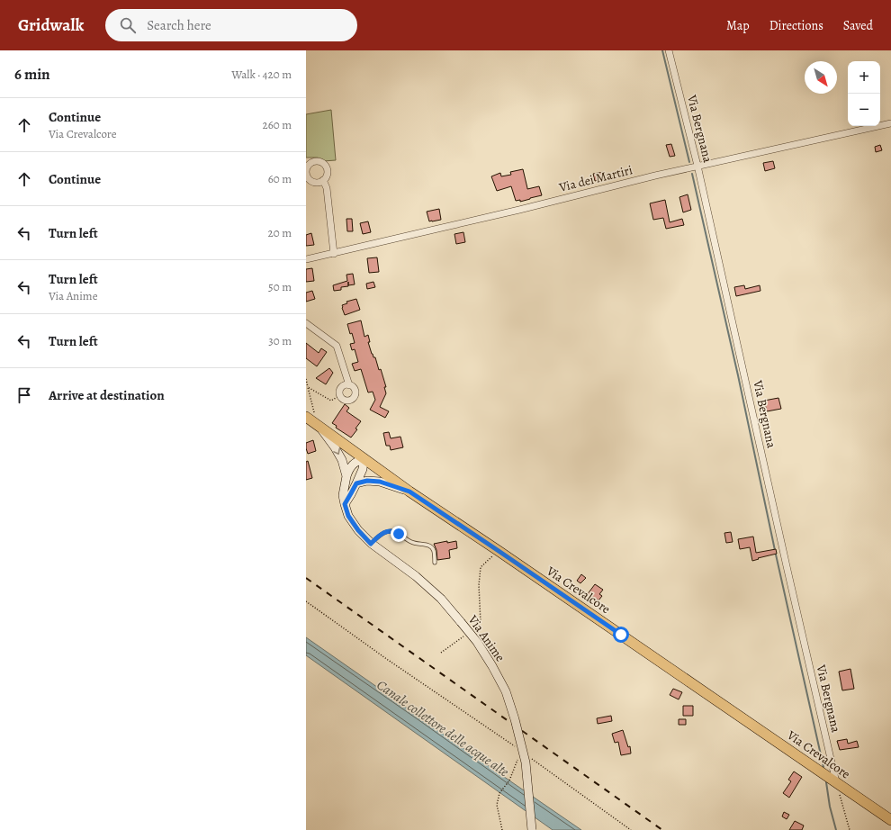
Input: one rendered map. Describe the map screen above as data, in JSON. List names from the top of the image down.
{
  "streets": {
    "main road": ["Via Crevalcore"],
    "street": ["Via Bergnana", "Via dei Martiri", "Via Anime"]
  },
  "crossings": [
    ["Via Bergnana", "Via dei Martiri"],
    ["Via Bergnana", "Via Crevalcore"]
  ],
  "water": ["Canale collettore delle acque alte"],
  "north": "bottom right",
  "page": {
    "header": "Gridwalk",
    "search": "Search here",
    "nav": ["Map", "Directions", "Saved"],
    "heading": ["6 min", "Walk · 420 m"],
    "map_buttons": ["+", "−"],
    "list": [
      ["Continue", "Via Crevalcore", "260 m"],
      ["Continue", "60 m"],
      ["Turn left", "20 m"],
      ["Turn left", "Via Anime", "50 m"],
      ["Turn left", "30 m"],
      "Arrive at destination"
    ]
  }
}
